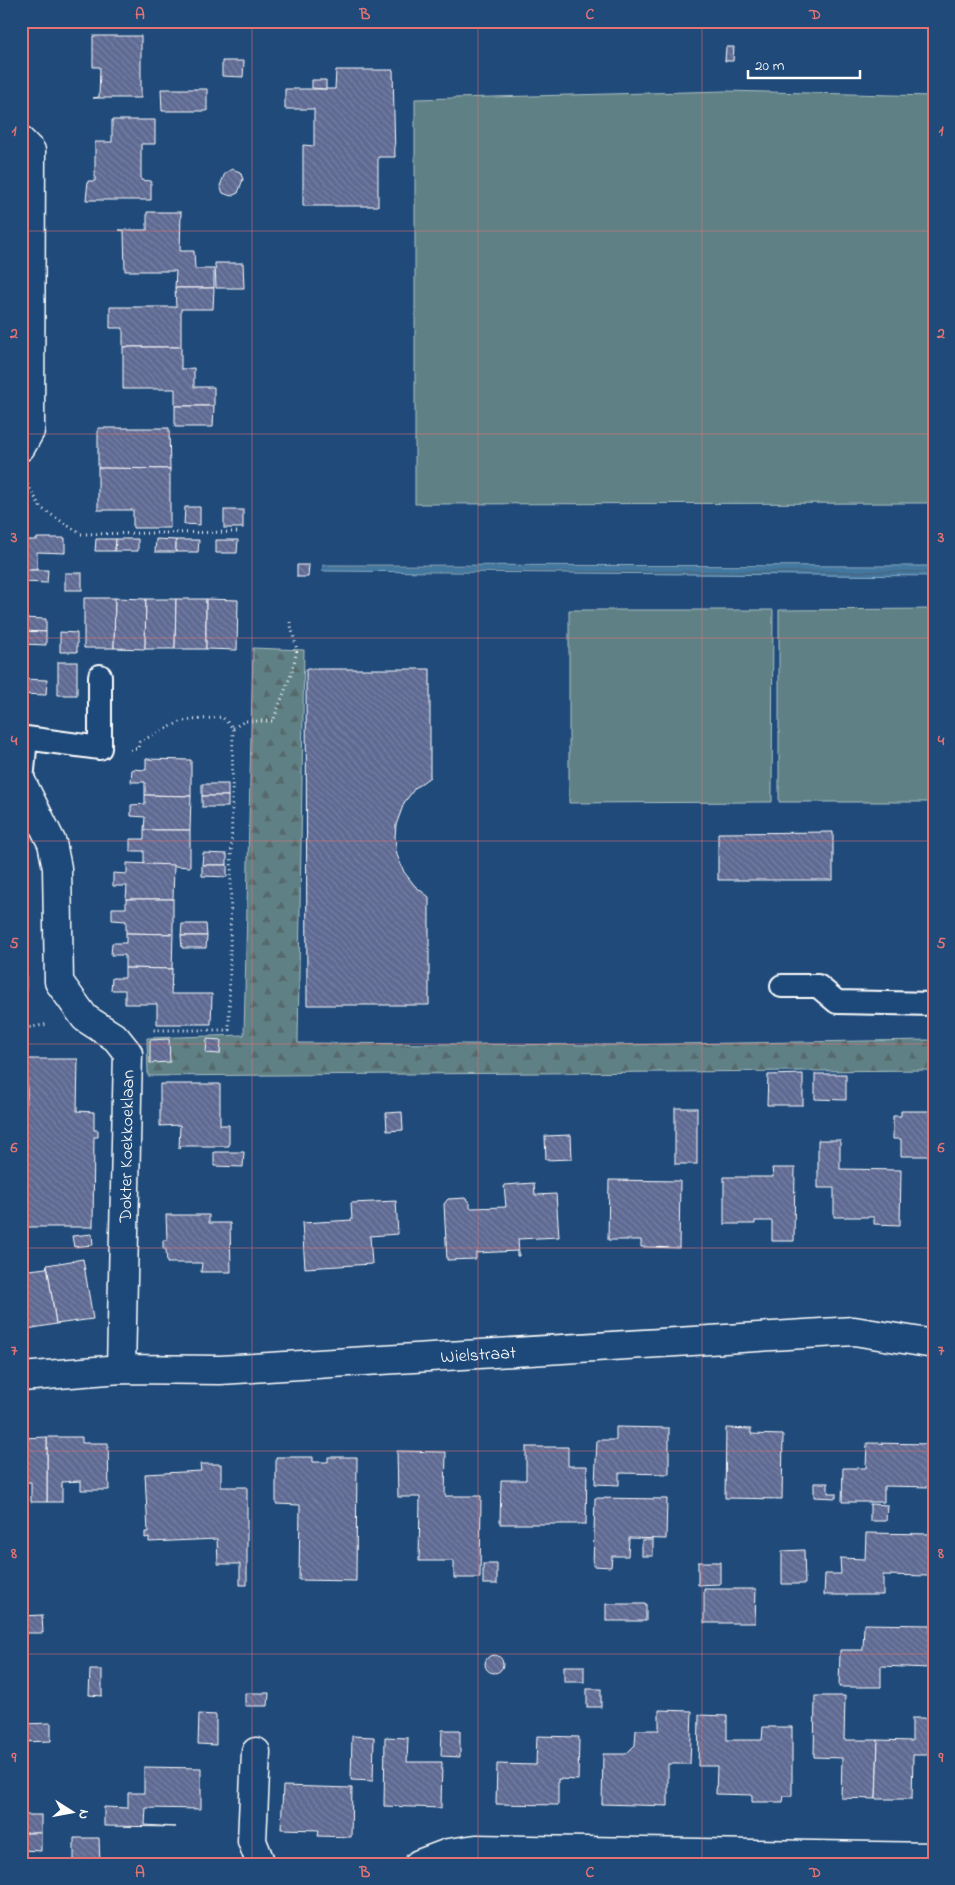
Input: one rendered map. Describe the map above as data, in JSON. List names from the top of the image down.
{
  "streets": {
    "street": ["Dokter Koekkoeklaan", "Wielstraat"]
  },
  "crossings": [
    ["Dokter Koekkoeklaan", "Wielstraat"]
  ],
  "scale_bar": "20 m",
  "north": "right",
  "grid": {
    "columns": [
      "A",
      "B",
      "C",
      "D"
    ],
    "rows": [
      "1",
      "2",
      "3",
      "4",
      "5",
      "6",
      "7",
      "8",
      "9"
    ]
  }
}
